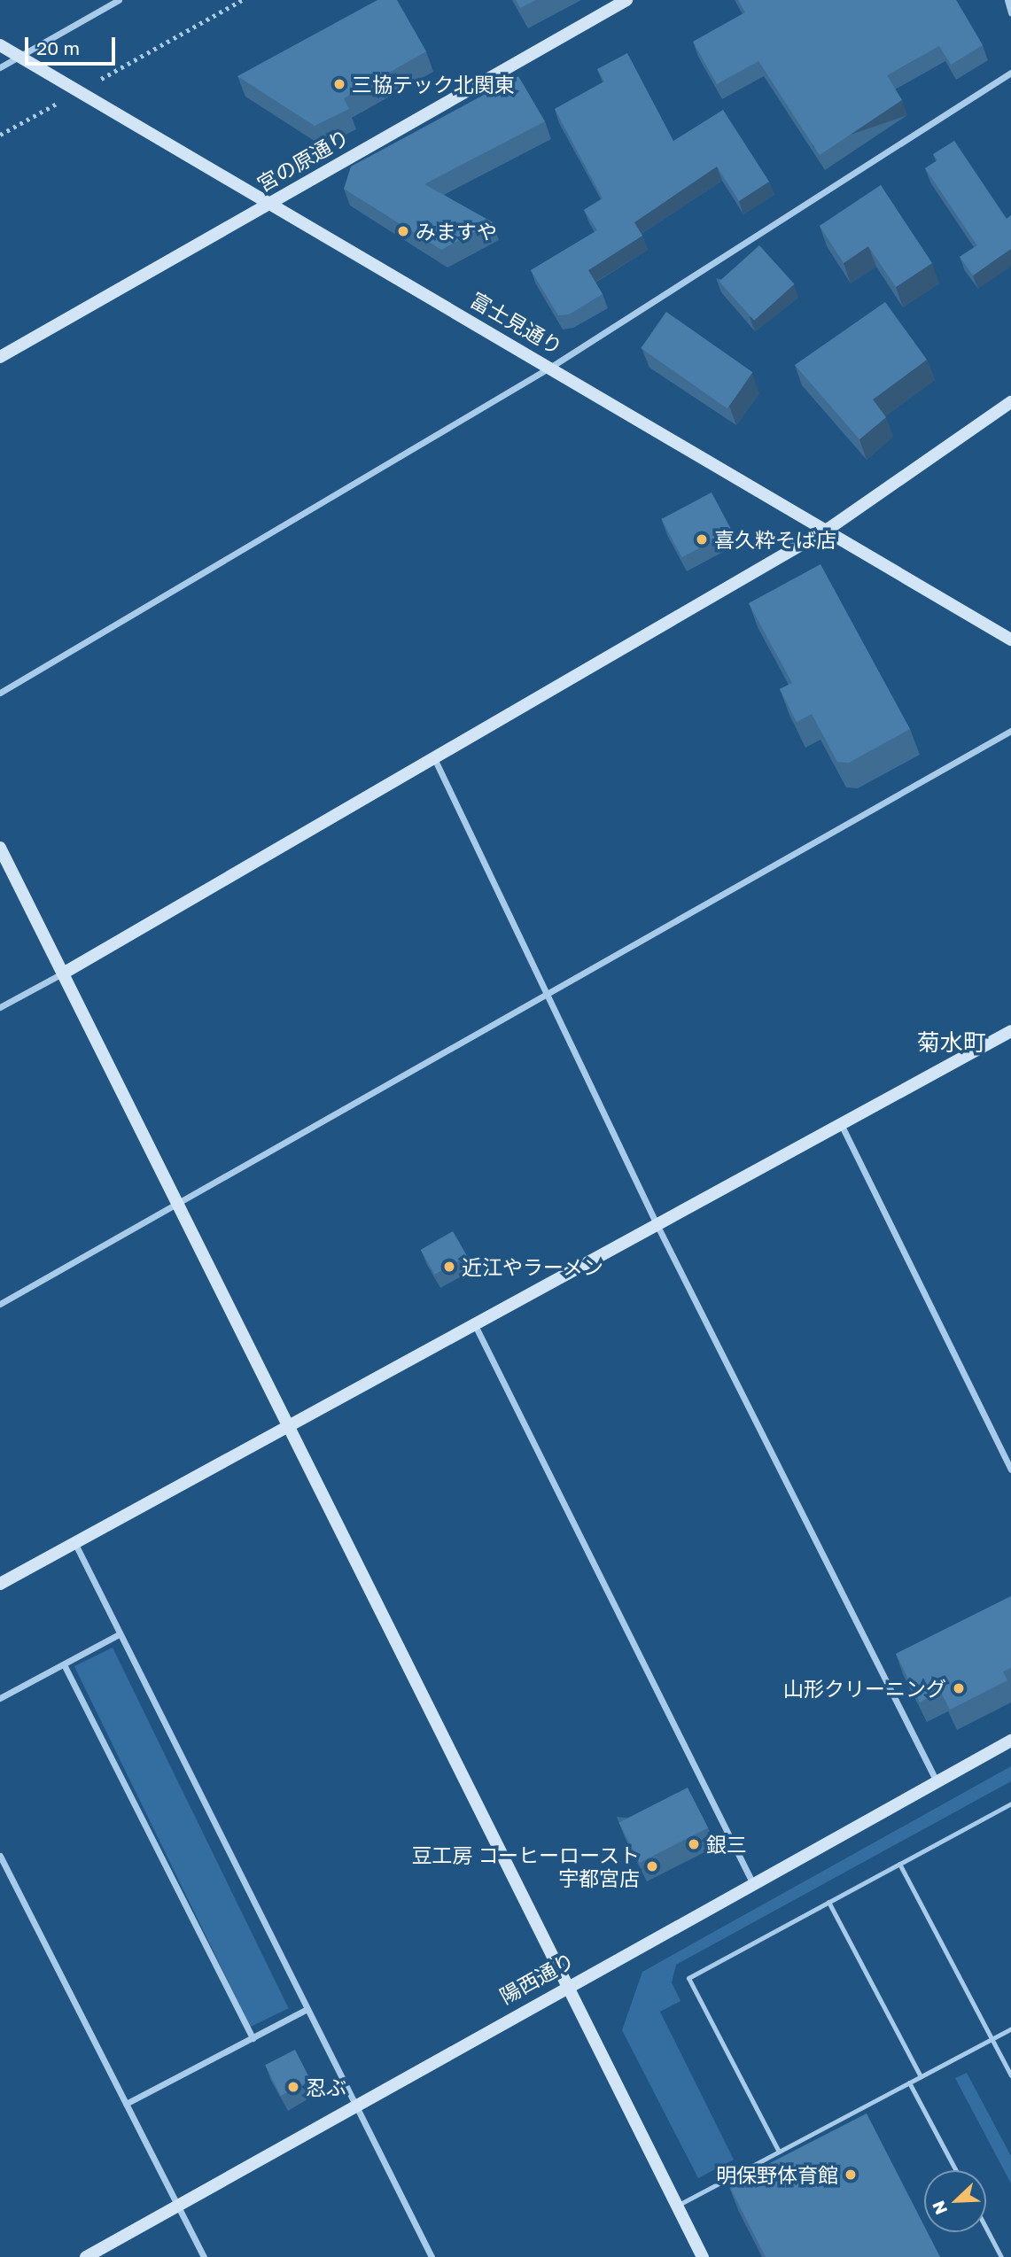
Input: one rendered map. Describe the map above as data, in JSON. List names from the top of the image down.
{
  "streets": {
    "street": ["宮の原通り", "富士見通り", "陽西通り"]
  },
  "crossings": [
    ["宮の原通り", "富士見通り"]
  ],
  "districts": ["菊水町"],
  "places": [
    "三協テック北関東",
    "みますや",
    "喜久粋そば店",
    "近江やラーメン",
    "山形クリーニング",
    "銀三",
    "豆工房 コーヒーロースト 宇都宮店",
    "忍ぶ",
    "明保野体育館"
  ],
  "scale_bar": "20 m",
  "north": "bottom left"
}
